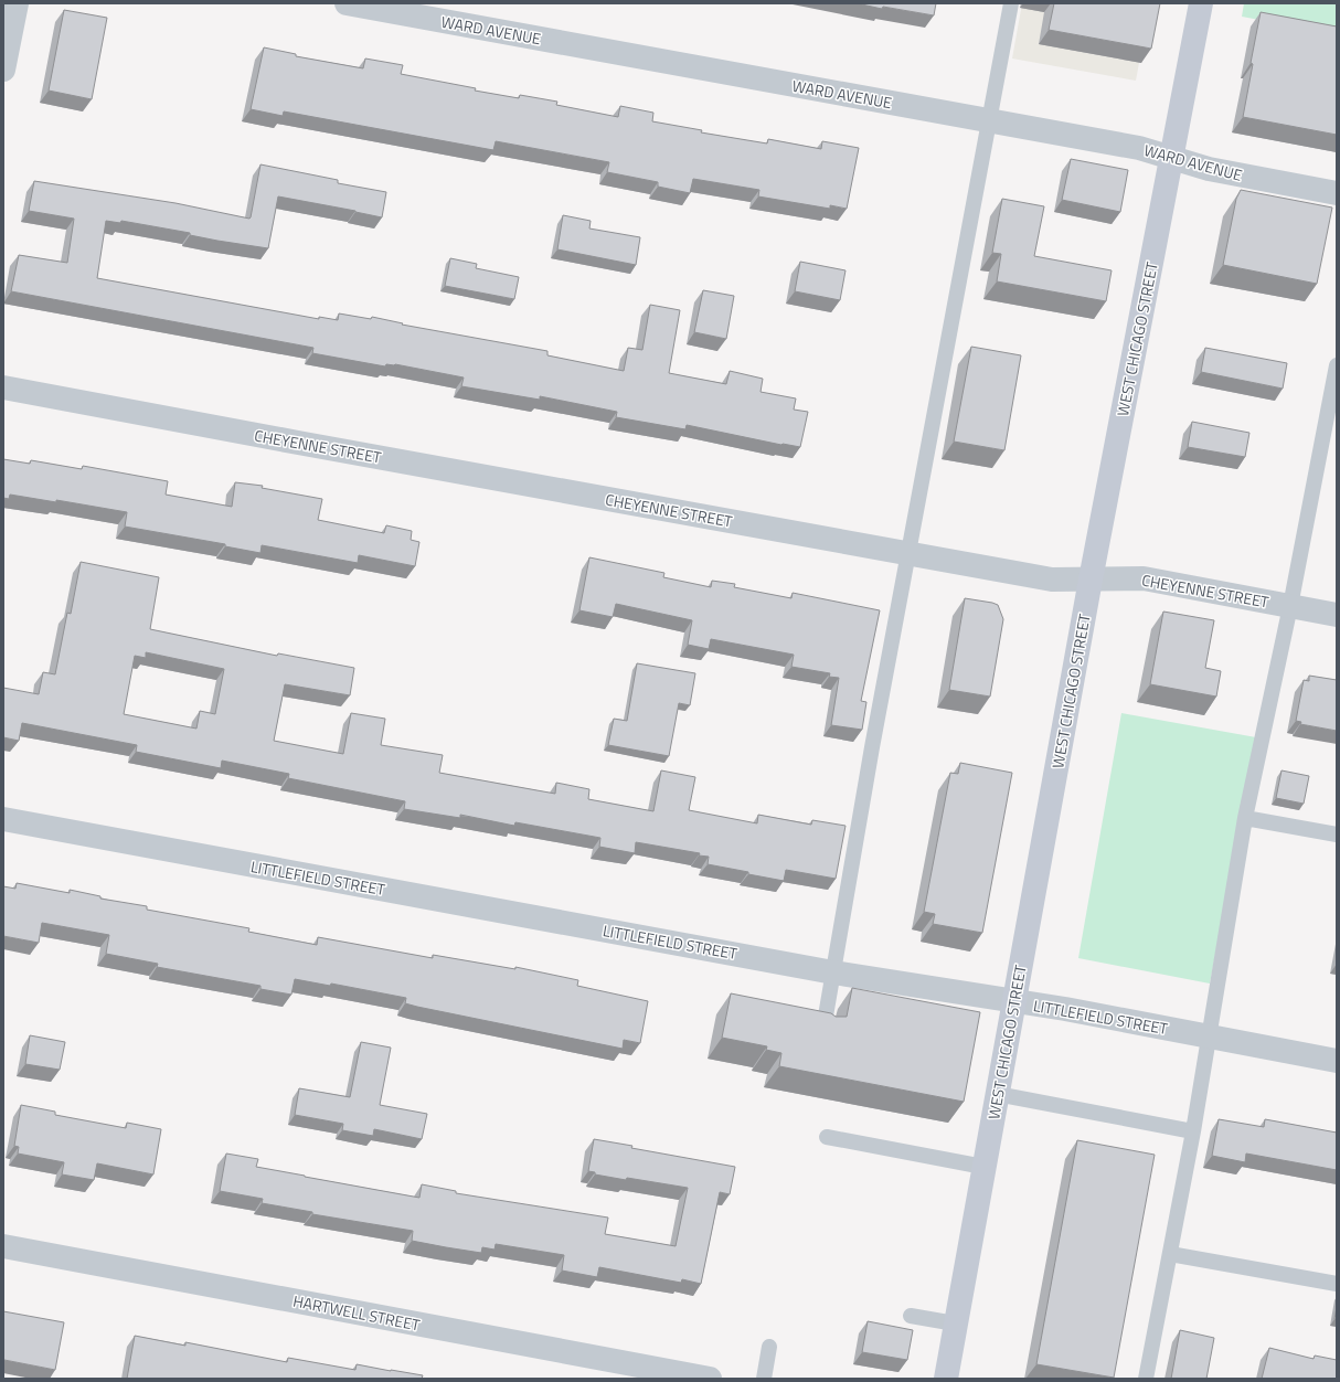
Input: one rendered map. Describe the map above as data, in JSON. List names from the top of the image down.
{
  "streets": {
    "street": [
      "WARD AVENUE",
      "WEST CHICAGO STREET",
      "CHEYENNE STREET",
      "LITTLEFIELD STREET",
      "HARTWELL STREET"
    ]
  },
  "crossings": [
    ["WARD AVENUE", "WEST CHICAGO STREET"],
    ["WEST CHICAGO STREET", "CHEYENNE STREET"],
    ["WEST CHICAGO STREET", "LITTLEFIELD STREET"]
  ]
}
